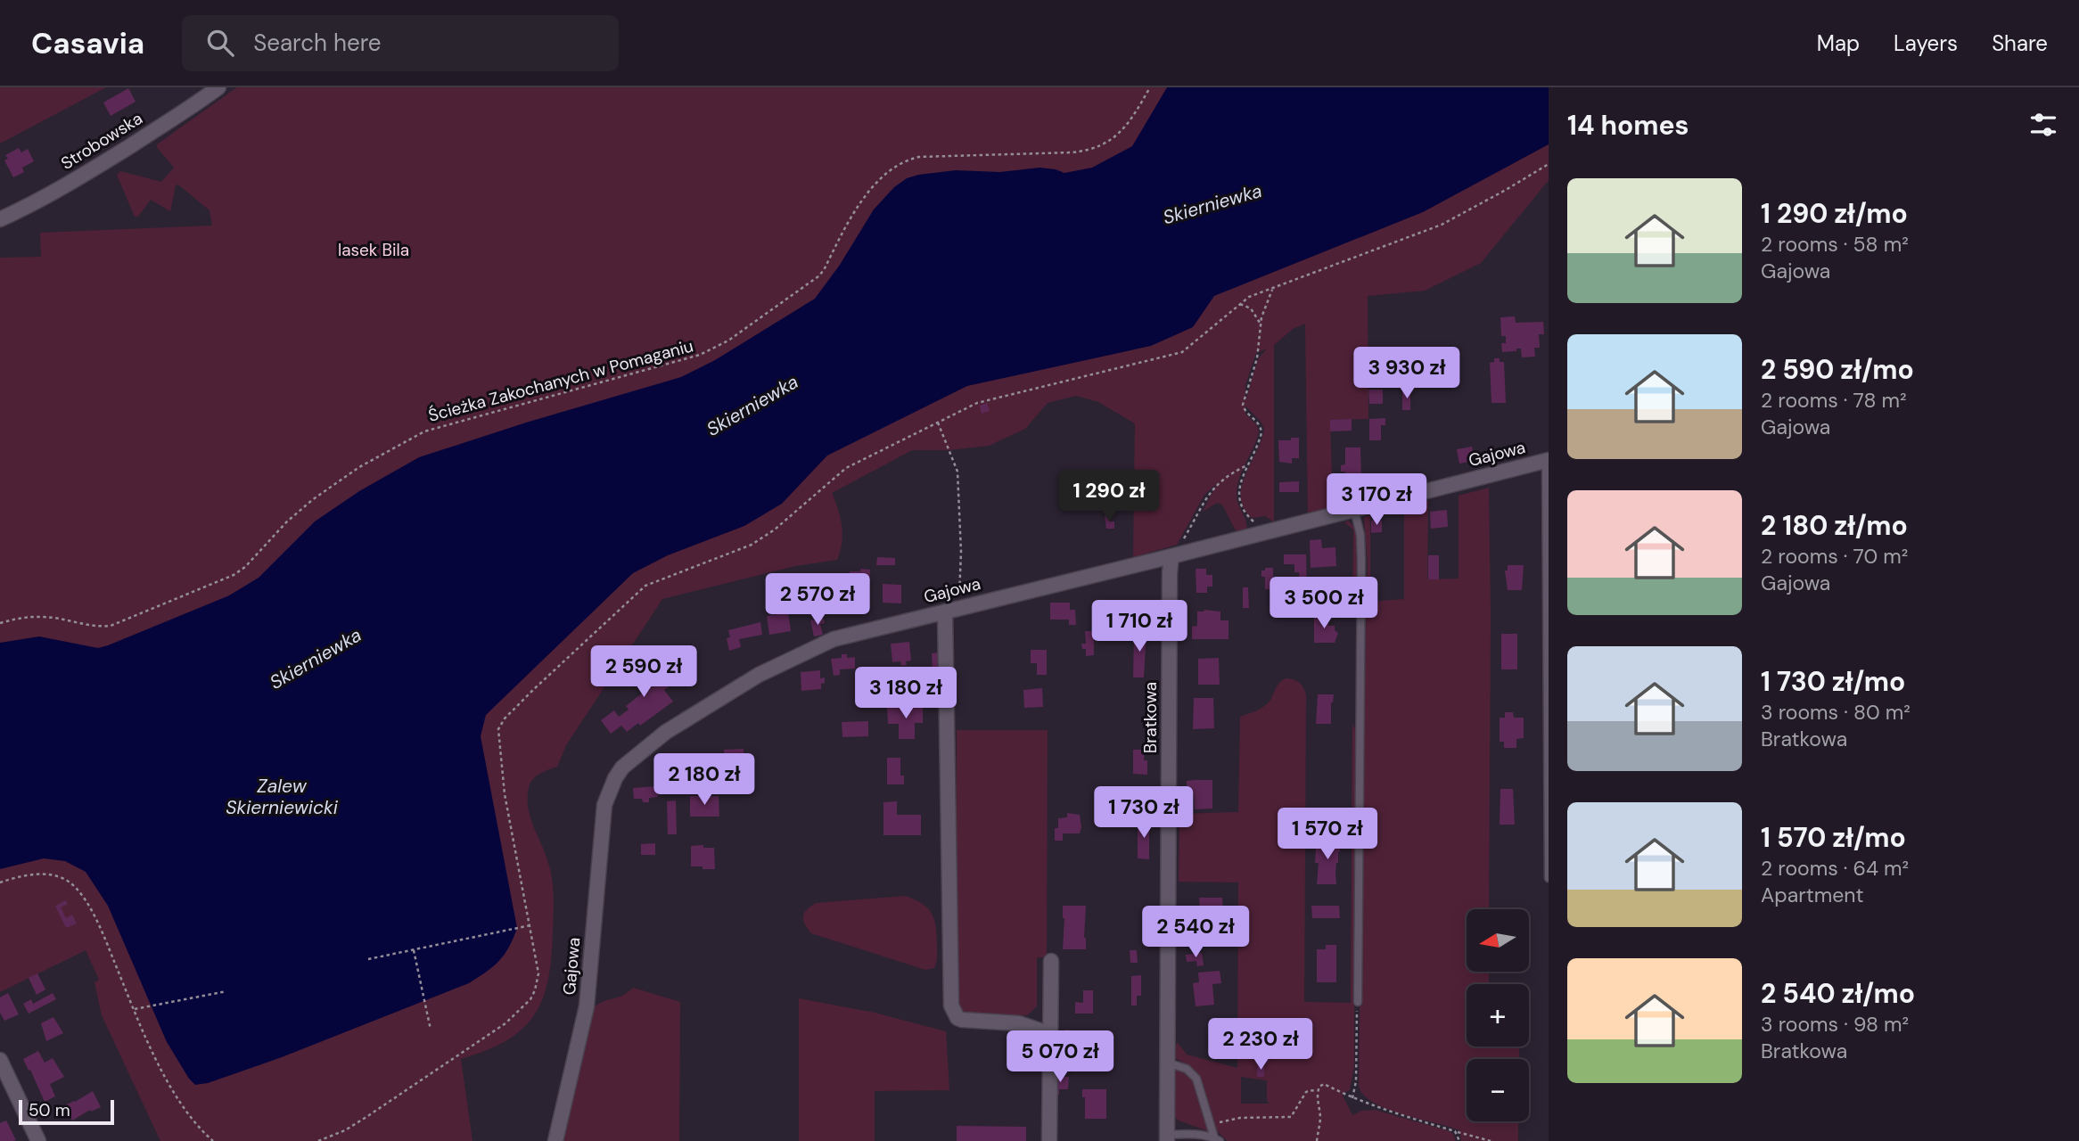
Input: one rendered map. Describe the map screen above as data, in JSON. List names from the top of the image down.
{
  "streets": {
    "street": ["Strobowska", "Gajowa", "Bratkowa"],
    "path": ["Ścieżka Zakochanych w Pomaganiu"]
  },
  "crossings": [
    ["Gajowa", "Bratkowa"]
  ],
  "water": ["Skierniewka", "Zalew Skierniewicki"],
  "parks": ["lasek Bila"],
  "scale_bar": "50 m",
  "north": "left",
  "page": {
    "header": "Casavia",
    "search": "Search here",
    "nav": ["Map", "Layers", "Share"],
    "heading": "14 homes",
    "list": [
      {
        "name": "1 290 zł/mo",
        "note": "2 rooms · 58 m² · Gajowa"
      },
      {
        "name": "2 590 zł/mo",
        "note": "2 rooms · 78 m² · Gajowa"
      },
      {
        "name": "2 180 zł/mo",
        "note": "2 rooms · 70 m² · Gajowa"
      },
      {
        "name": "1 730 zł/mo",
        "note": "3 rooms · 80 m² · Bratkowa"
      },
      {
        "name": "1 570 zł/mo",
        "note": "2 rooms · 64 m² · Apartment"
      },
      {
        "name": "2 540 zł/mo",
        "note": "3 rooms · 98 m² · Bratkowa"
      }
    ],
    "price": [
      "3 930 zł",
      "1 290 zł",
      "3 170 zł",
      "2 570 zł",
      "3 500 zł",
      "1 710 zł",
      "2 590 zł",
      "3 180 zł",
      "2 180 zł",
      "1 730 zł",
      "1 570 zł",
      "2 540 zł",
      "2 230 zł",
      "5 070 zł"
    ],
    "map_buttons": ["+", "−"],
    "scale": "50 m"
  }
}
